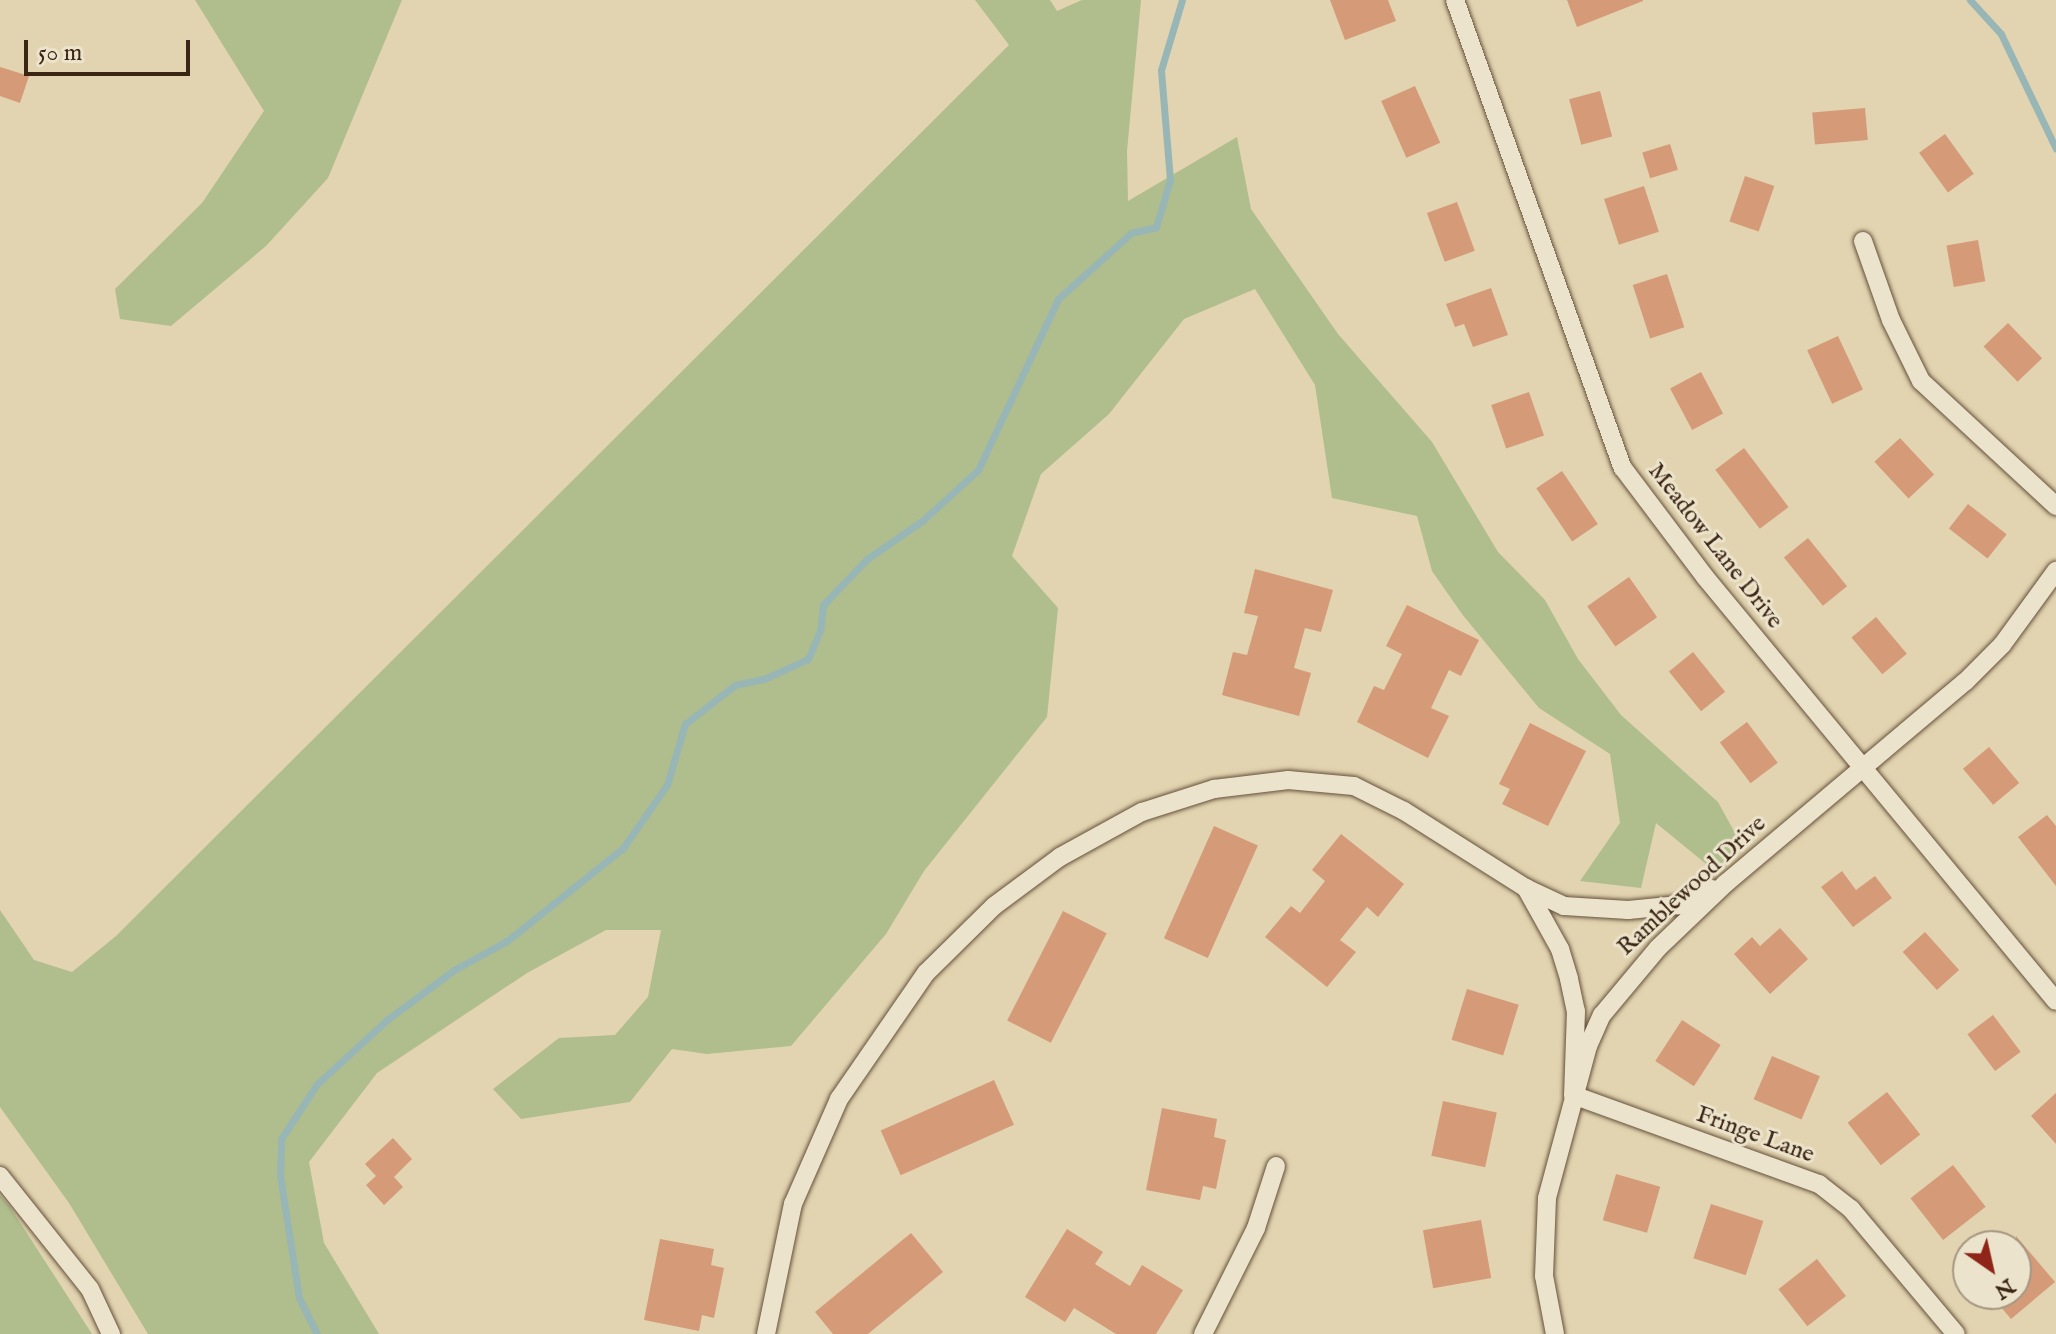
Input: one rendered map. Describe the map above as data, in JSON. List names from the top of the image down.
{
  "streets": {
    "street": ["Meadow Lane Drive", "Ramblewood Drive", "Fringe Lane"]
  },
  "crossings": [
    ["Meadow Lane Drive", "Ramblewood Drive"],
    ["Ramblewood Drive", "Fringe Lane"]
  ],
  "scale_bar": "50 m",
  "north": "bottom right"
}
